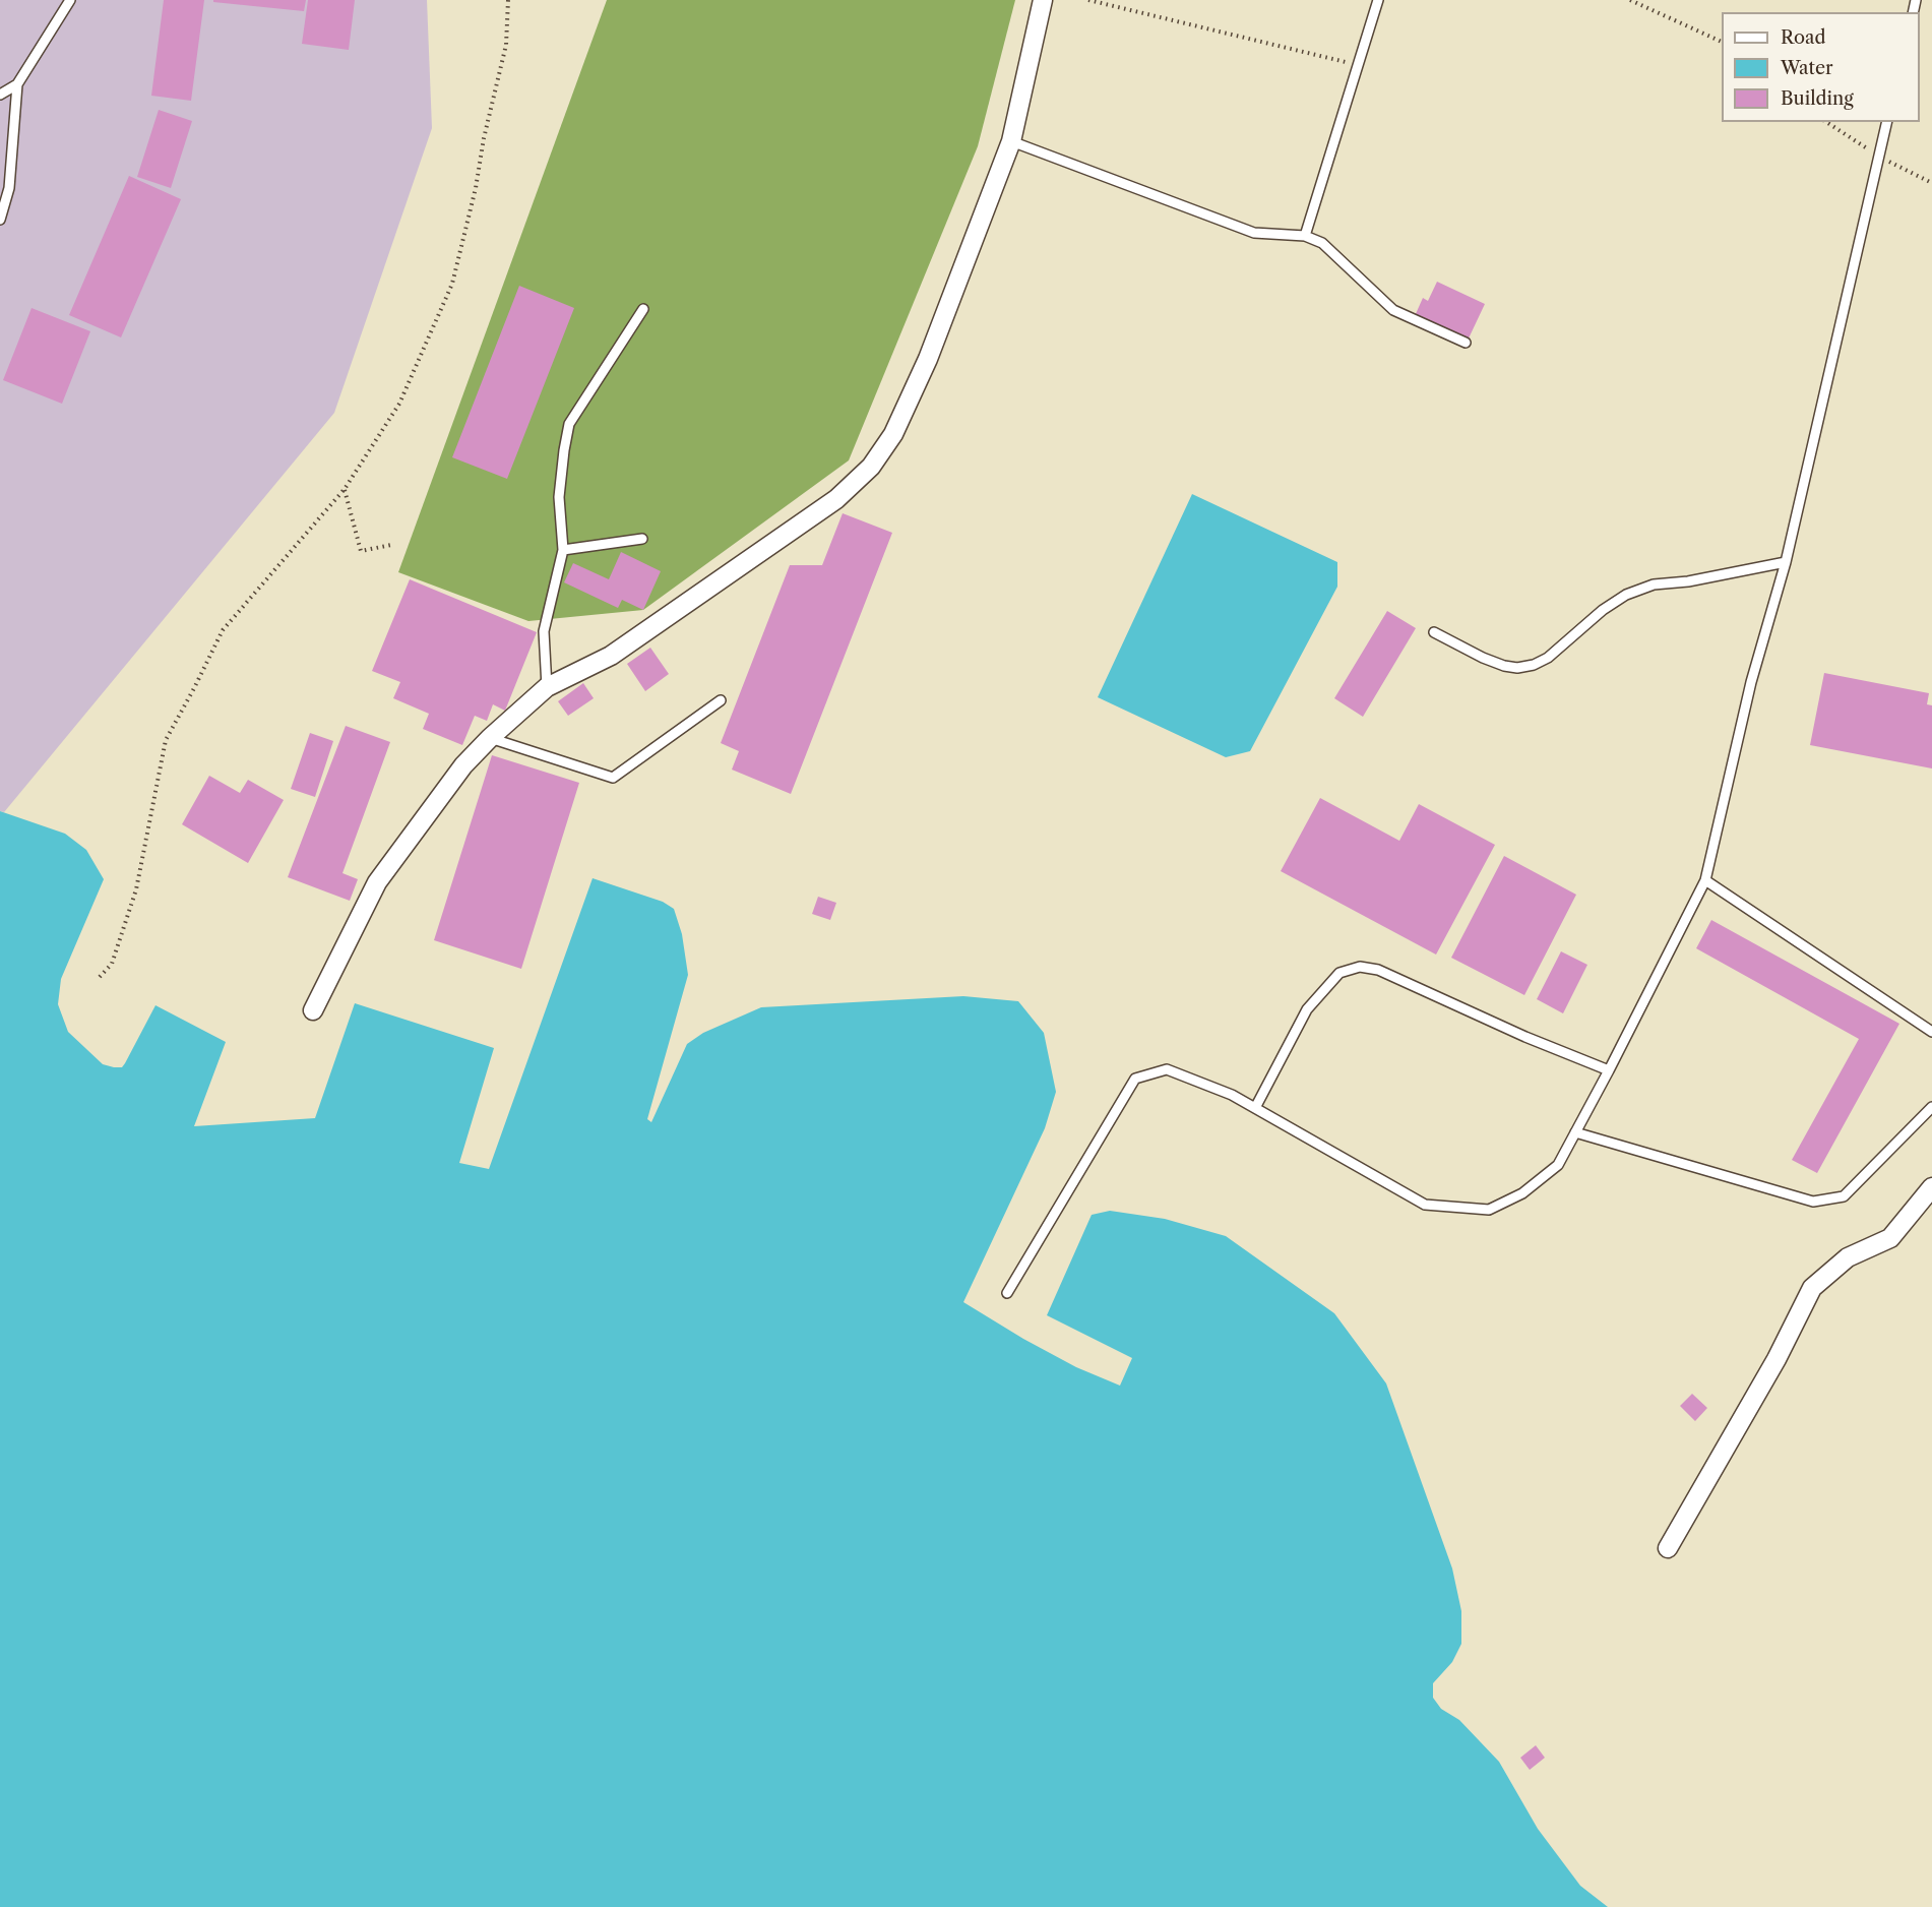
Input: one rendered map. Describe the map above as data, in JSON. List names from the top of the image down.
{
  "legend": ["Road", "Water", "Building"]
}
